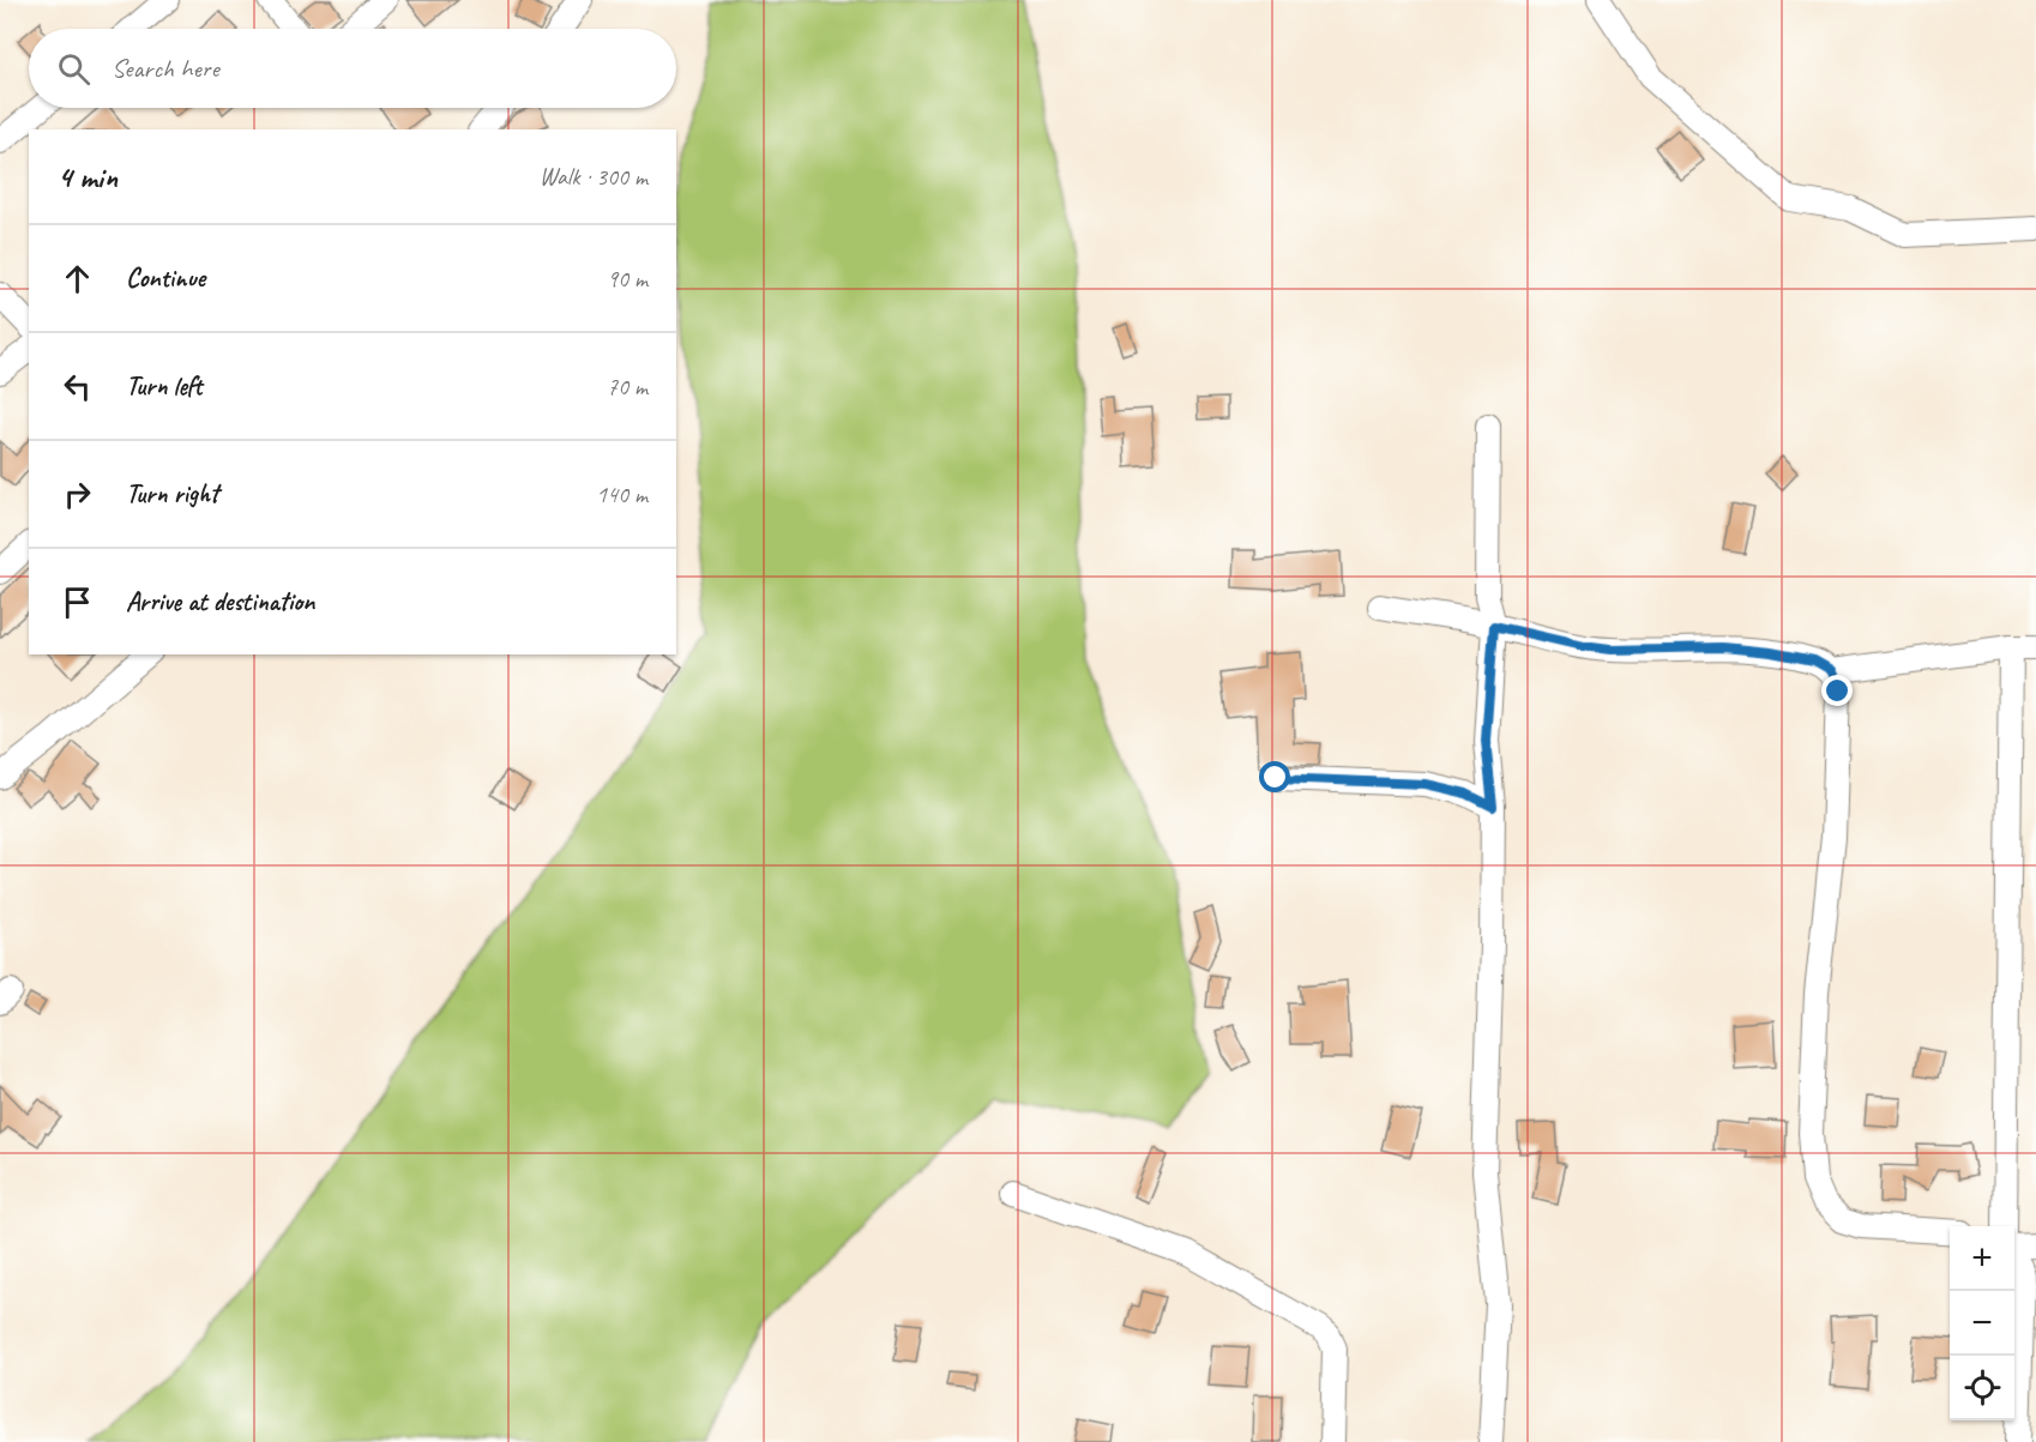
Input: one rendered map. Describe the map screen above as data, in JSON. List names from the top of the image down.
{
  "page": {
    "search": "Search here",
    "heading": ["4 min", "Walk · 300 m"],
    "list": [
      ["Continue", "90 m"],
      ["Turn left", "70 m"],
      ["Turn right", "140 m"],
      "Arrive at destination"
    ],
    "map_buttons": ["+", "−"]
  }
}
